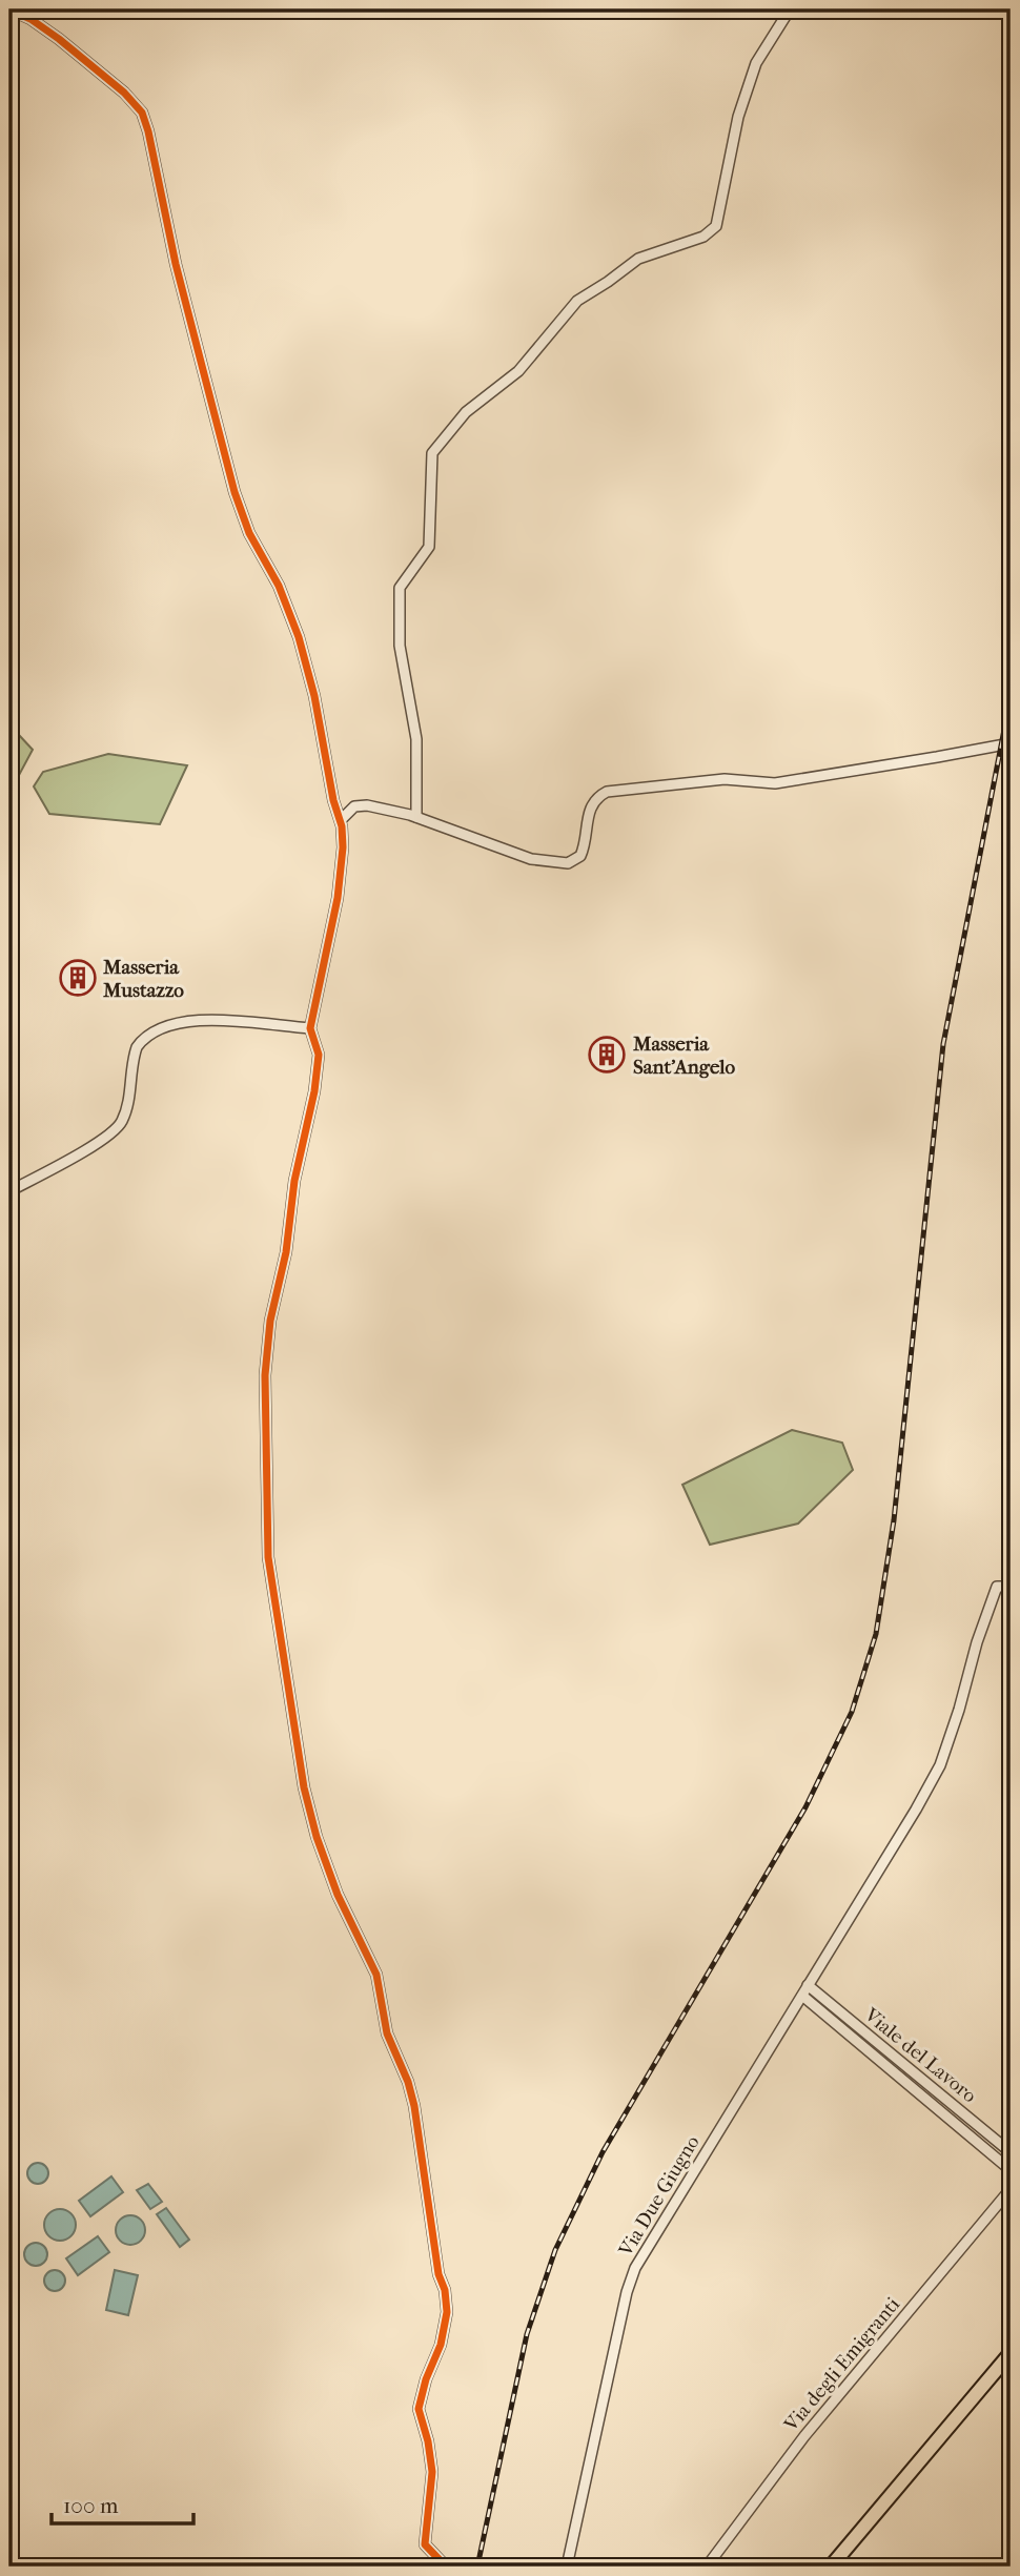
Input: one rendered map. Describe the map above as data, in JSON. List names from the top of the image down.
{
  "streets": {
    "street": ["Viale del Lavoro", "Via Due Giugno", "Via degli Emigranti"]
  },
  "crossings": [
    ["Viale del Lavoro", "Via Due Giugno"]
  ],
  "places": {
    "building": ["Masseria Mustazzo", "Masseria Sant'Angelo"]
  },
  "scale_bar": "100 m"
}
